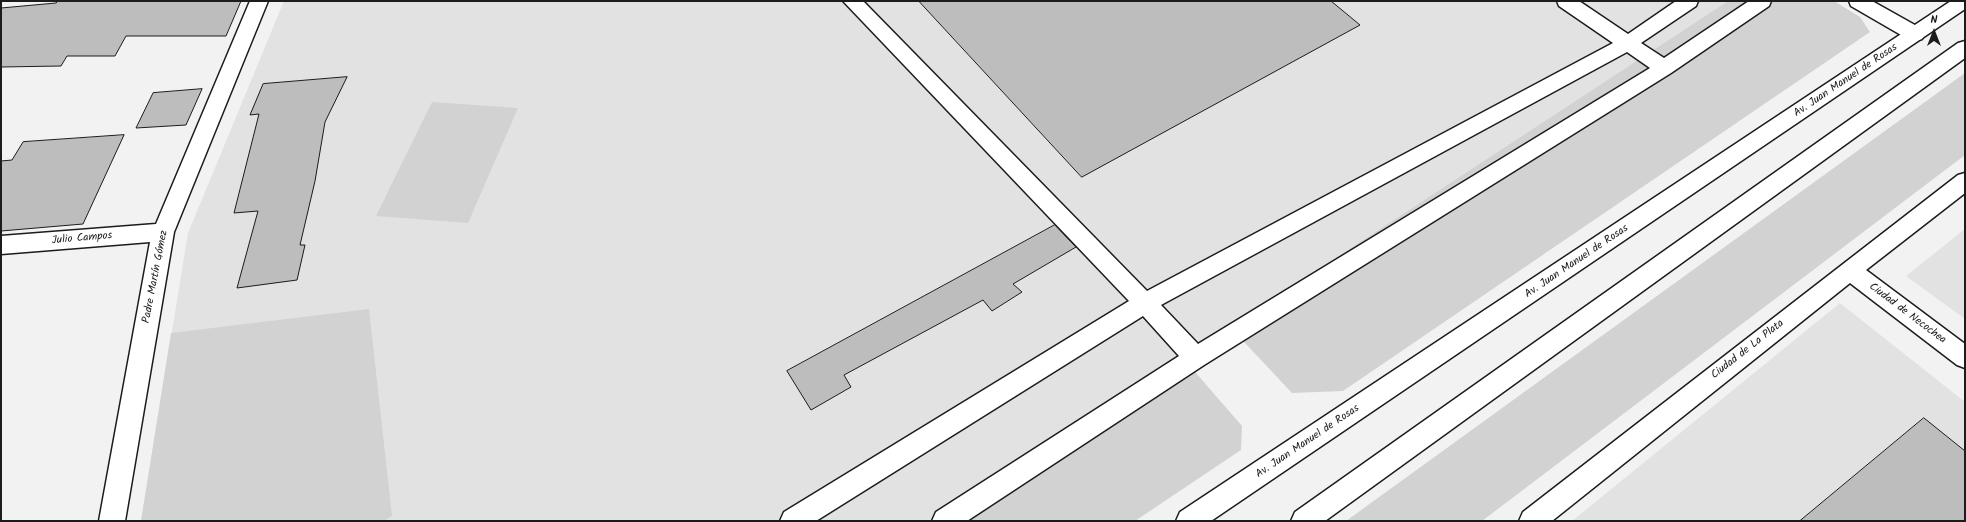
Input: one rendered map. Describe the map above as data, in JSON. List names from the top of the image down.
{
  "streets": {
    "street": [
      "Av. Juan Manuel de Rosas",
      "Julio Campos",
      "Padre Martín Gómez",
      "Ciudad de Necochea",
      "Ciudad de La Plata"
    ]
  },
  "crossings": [
    ["Julio Campos", "Padre Martín Gómez"],
    ["Ciudad de Necochea", "Ciudad de La Plata"]
  ],
  "north": "top"
}
